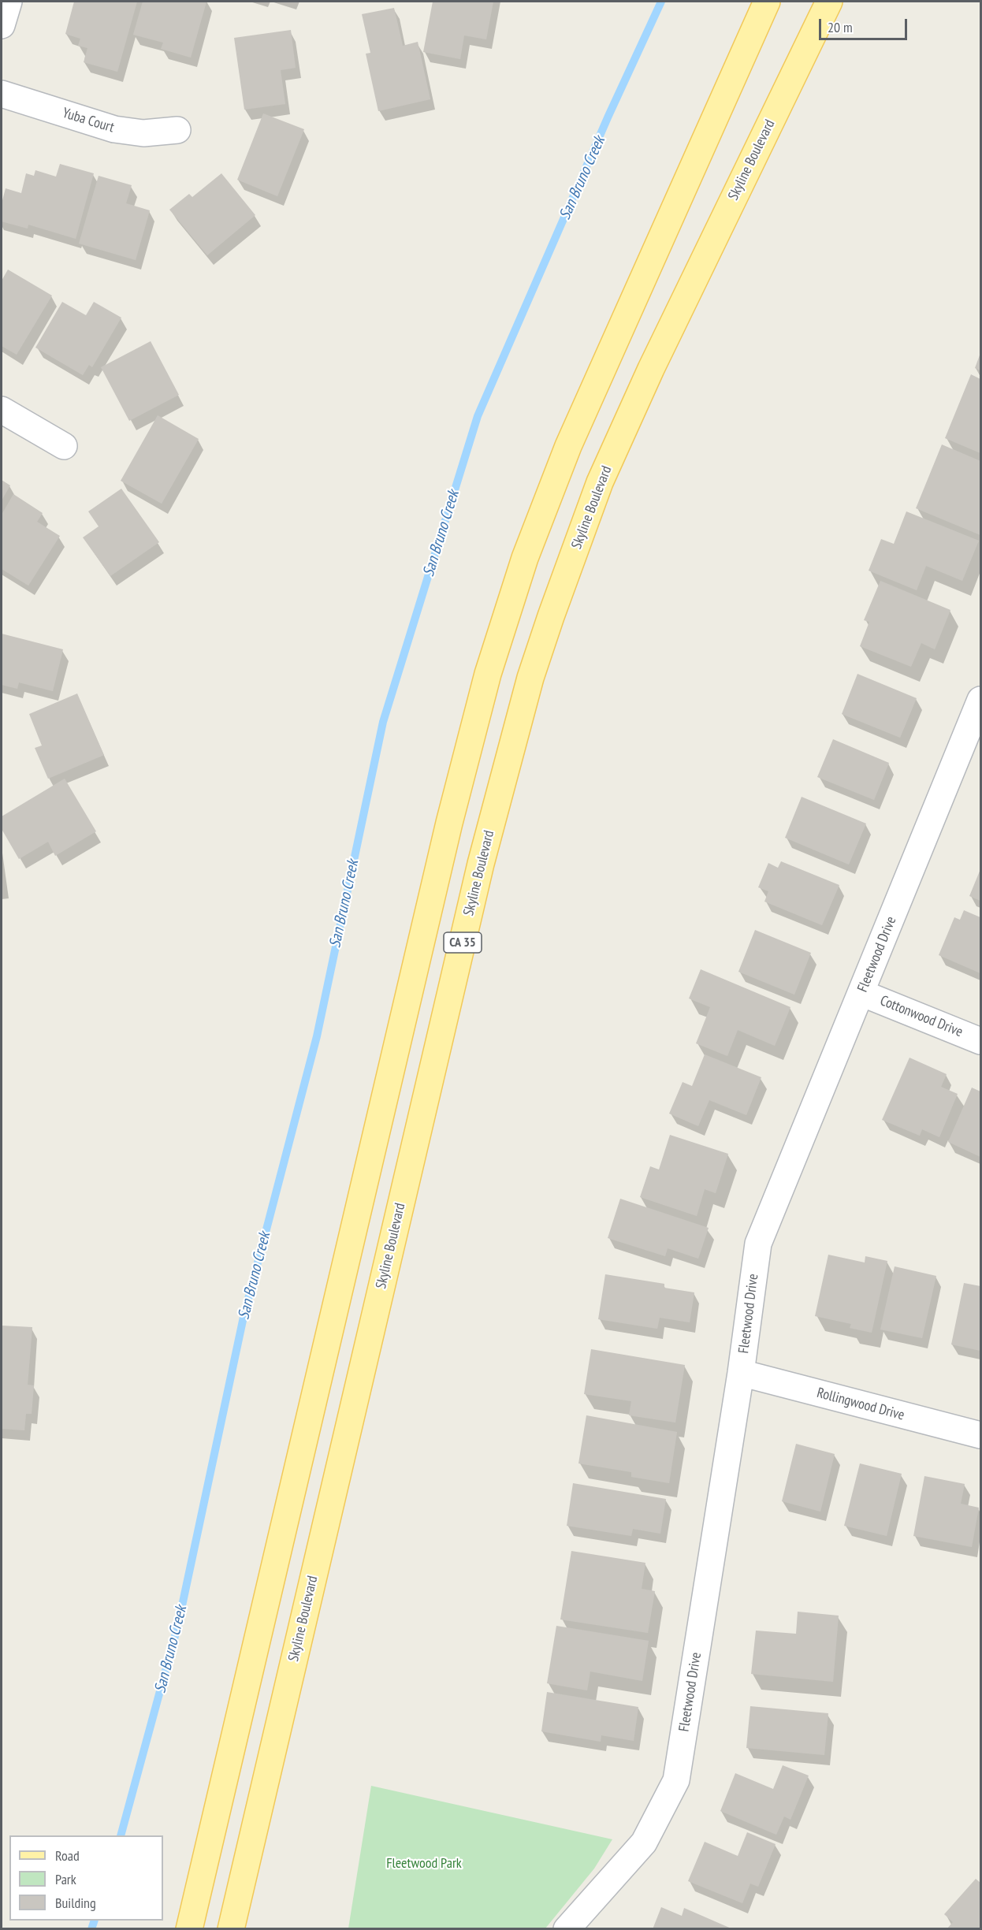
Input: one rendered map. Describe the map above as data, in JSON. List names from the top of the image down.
{
  "streets": {
    "main road": ["Skyline Boulevard", "CA 35"],
    "street": [
      "Yuba Court",
      "Fleetwood Drive",
      "Cottonwood Drive",
      "Rollingwood Drive"
    ]
  },
  "crossings": [
    ["Fleetwood Drive", "Cottonwood Drive"],
    ["Fleetwood Drive", "Rollingwood Drive"]
  ],
  "water": ["San Bruno Creek"],
  "parks": ["Fleetwood Park"],
  "legend": ["Road", "Park", "Building"],
  "scale_bar": "20 m"
}
